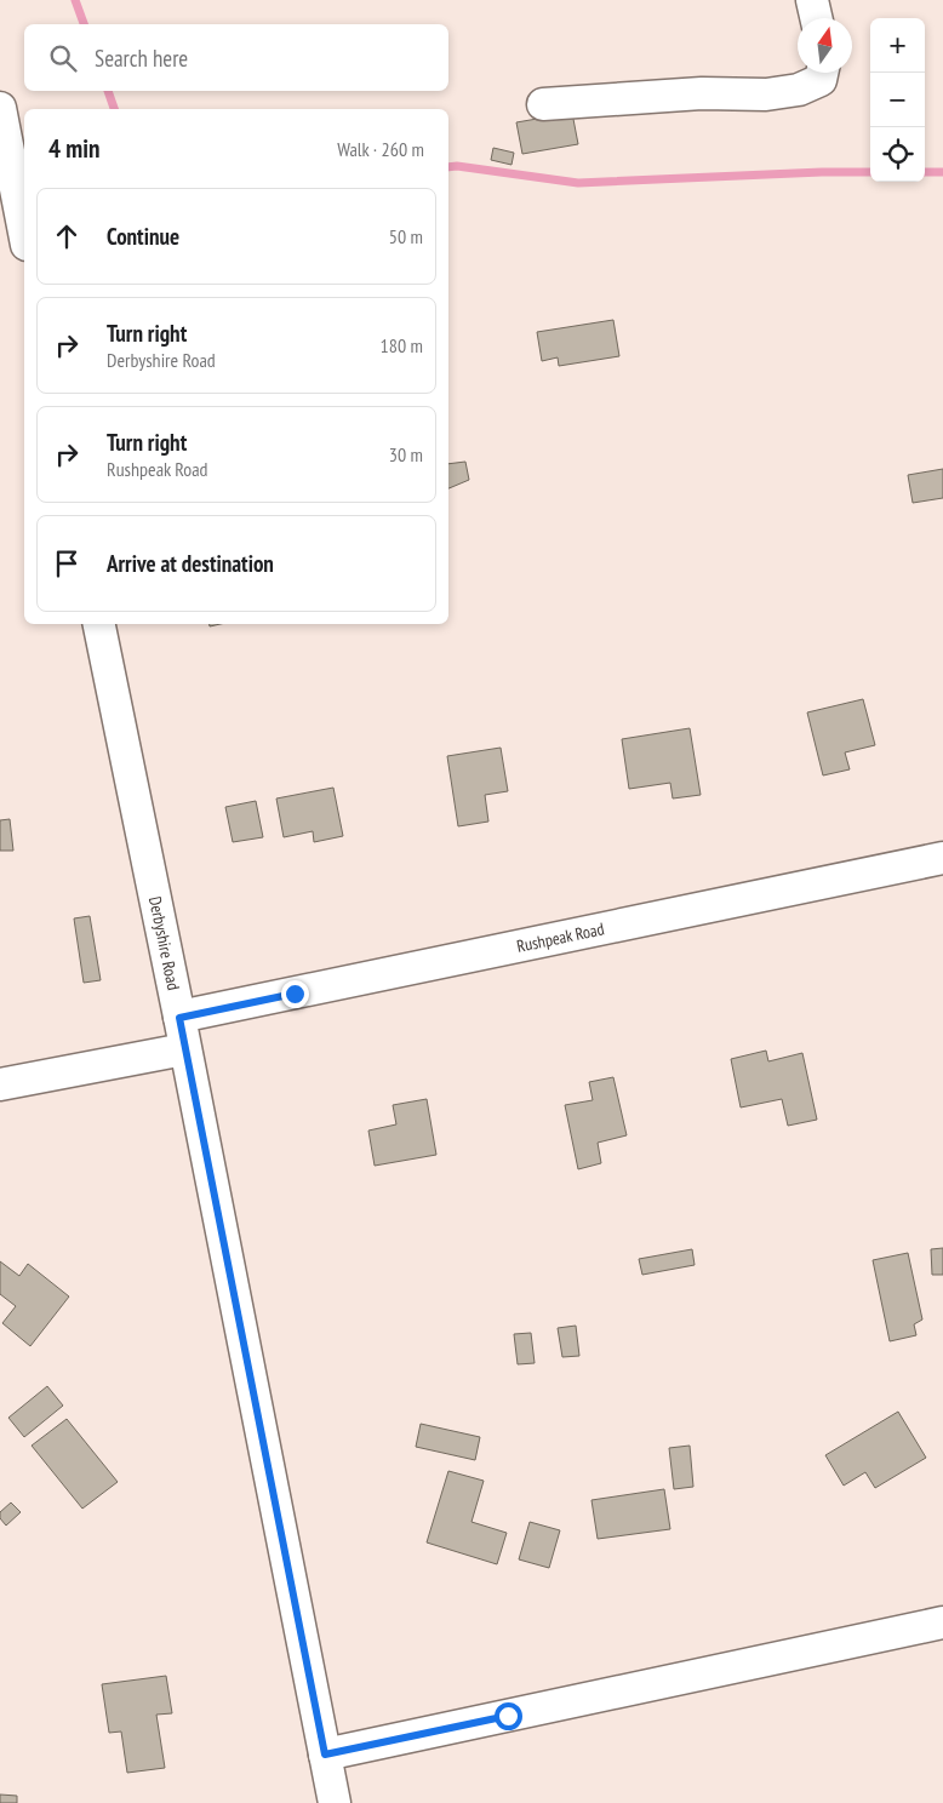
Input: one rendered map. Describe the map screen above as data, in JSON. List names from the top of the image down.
{
  "streets": {
    "street": ["Rushpeak Road", "Derbyshire Road"]
  },
  "crossings": [
    ["Rushpeak Road", "Derbyshire Road"]
  ],
  "north": "top",
  "page": {
    "map_buttons": ["+", "−"],
    "search": "Search here",
    "heading": ["4 min", "Walk · 260 m"],
    "list": [
      ["Continue", "50 m"],
      ["Turn right", "Derbyshire Road", "180 m"],
      ["Turn right", "Rushpeak Road", "30 m"],
      "Arrive at destination"
    ]
  }
}
